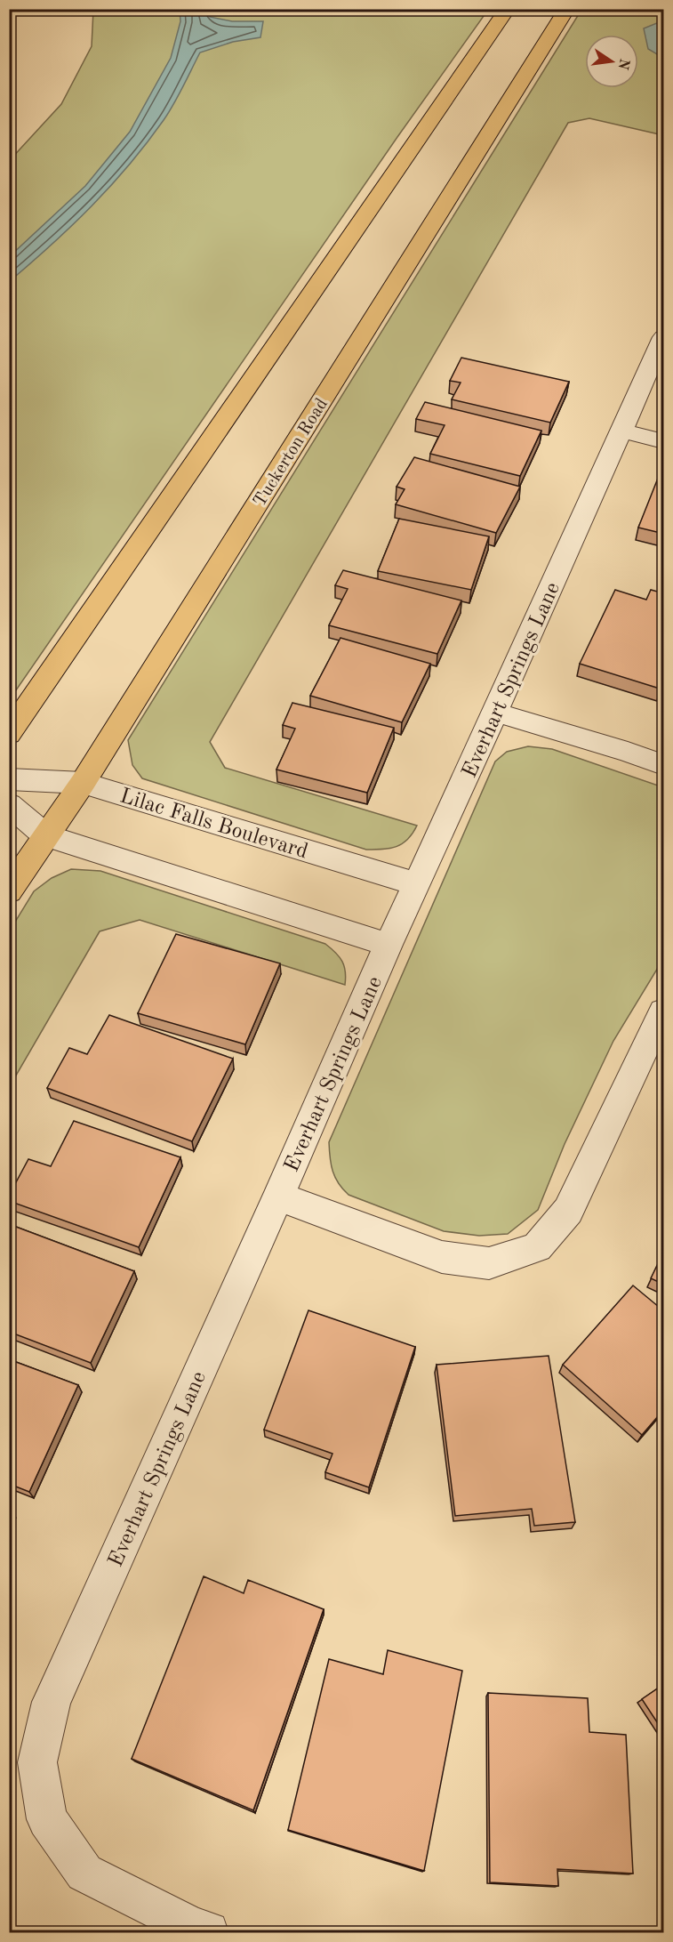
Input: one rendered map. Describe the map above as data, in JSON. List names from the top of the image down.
{
  "streets": {
    "main road": ["Tuckerton Road"],
    "street": ["Everhart Springs Lane", "Lilac Falls Boulevard"]
  },
  "crossings": [
    ["Tuckerton Road", "Lilac Falls Boulevard"],
    ["Everhart Springs Lane", "Lilac Falls Boulevard"]
  ],
  "north": "right"
}
